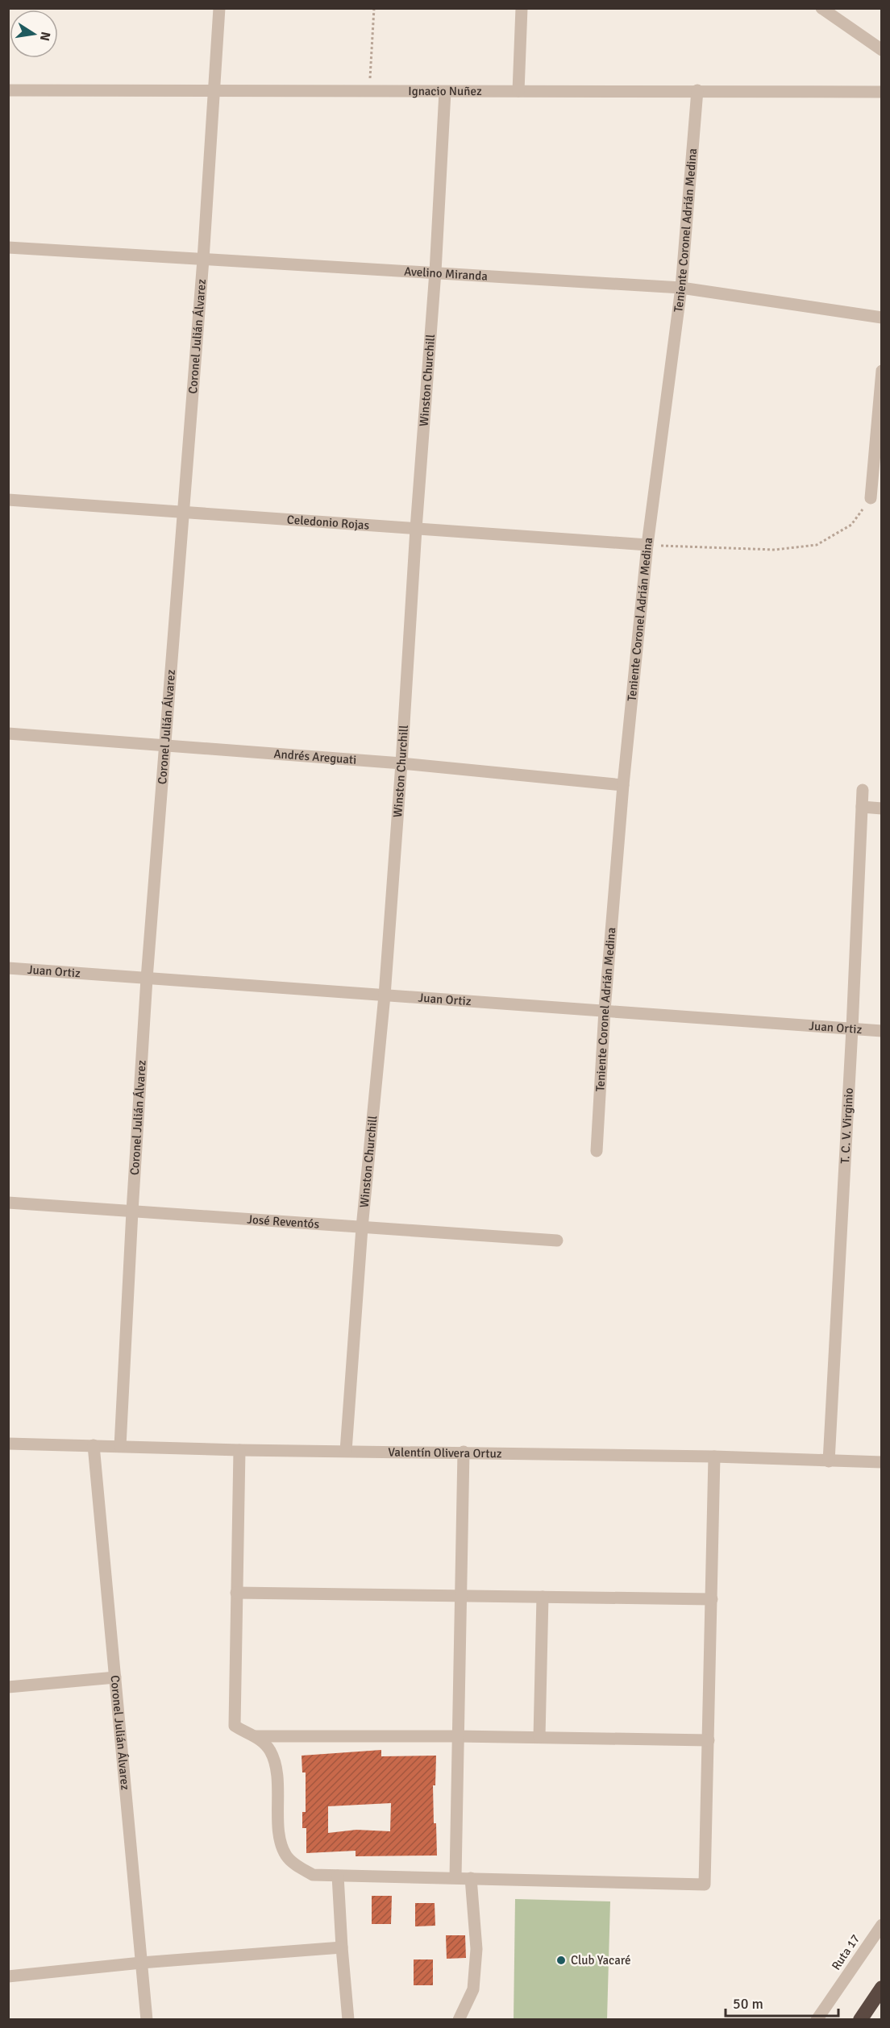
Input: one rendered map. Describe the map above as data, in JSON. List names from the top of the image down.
{
  "streets": {
    "street": [
      "Ignacio Nuñez",
      "Teniente Coronel Adrián Medina",
      "Avelino Miranda",
      "Coronel Julián Álvarez",
      "Winston Churchill",
      "Celedonio Rojas",
      "Andrés Areguati",
      "Juan Ortiz",
      "T. C. V. Virginio",
      "José Reventós",
      "Valentín Olivera Ortuz",
      "Ruta 17"
    ]
  },
  "crossings": [
    ["Ignacio Nuñez", "Teniente Coronel Adrián Medina"],
    ["Ignacio Nuñez", "Coronel Julián Álvarez"],
    ["Ignacio Nuñez", "Winston Churchill"],
    ["Teniente Coronel Adrián Medina", "Avelino Miranda"],
    ["Teniente Coronel Adrián Medina", "Celedonio Rojas"],
    ["Teniente Coronel Adrián Medina", "Andrés Areguati"],
    ["Teniente Coronel Adrián Medina", "Juan Ortiz"],
    ["Avelino Miranda", "Coronel Julián Álvarez"],
    ["Avelino Miranda", "Winston Churchill"],
    ["Coronel Julián Álvarez", "Celedonio Rojas"],
    ["Coronel Julián Álvarez", "Andrés Areguati"],
    ["Coronel Julián Álvarez", "Juan Ortiz"],
    ["Coronel Julián Álvarez", "José Reventós"],
    ["Coronel Julián Álvarez", "Valentín Olivera Ortuz"],
    ["Winston Churchill", "Celedonio Rojas"],
    ["Winston Churchill", "Andrés Areguati"],
    ["Winston Churchill", "Juan Ortiz"],
    ["Winston Churchill", "José Reventós"],
    ["Winston Churchill", "Valentín Olivera Ortuz"],
    ["Juan Ortiz", "T. C. V. Virginio"],
    ["T. C. V. Virginio", "Valentín Olivera Ortuz"]
  ],
  "places": ["Club Yacaré"],
  "scale_bar": "50 m",
  "north": "right"
}
